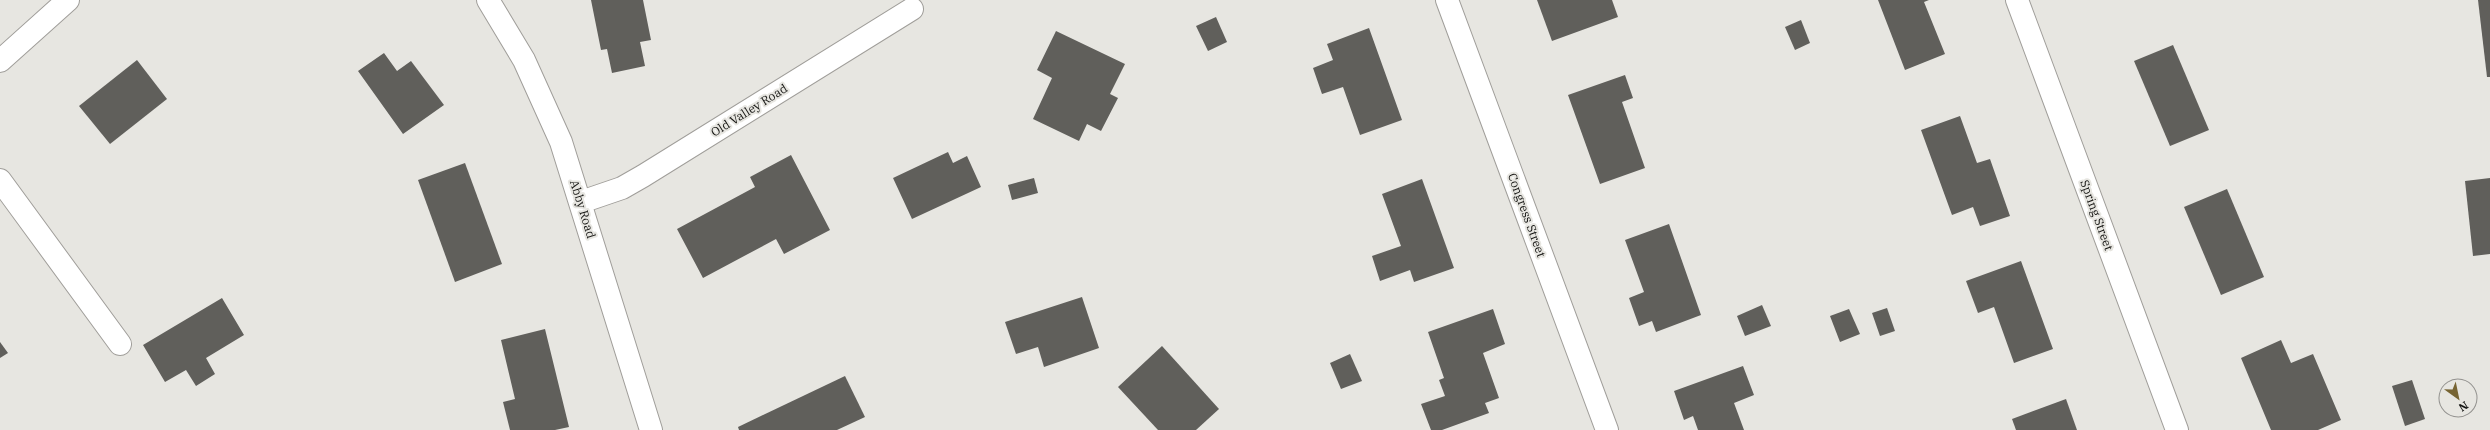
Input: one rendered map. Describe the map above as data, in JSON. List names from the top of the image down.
{
  "streets": {
    "street": [
      "Old Valley Road",
      "Abby Road",
      "Congress Street",
      "Spring Street"
    ]
  },
  "crossings": [
    ["Old Valley Road", "Abby Road"]
  ],
  "north": "bottom right"
}
